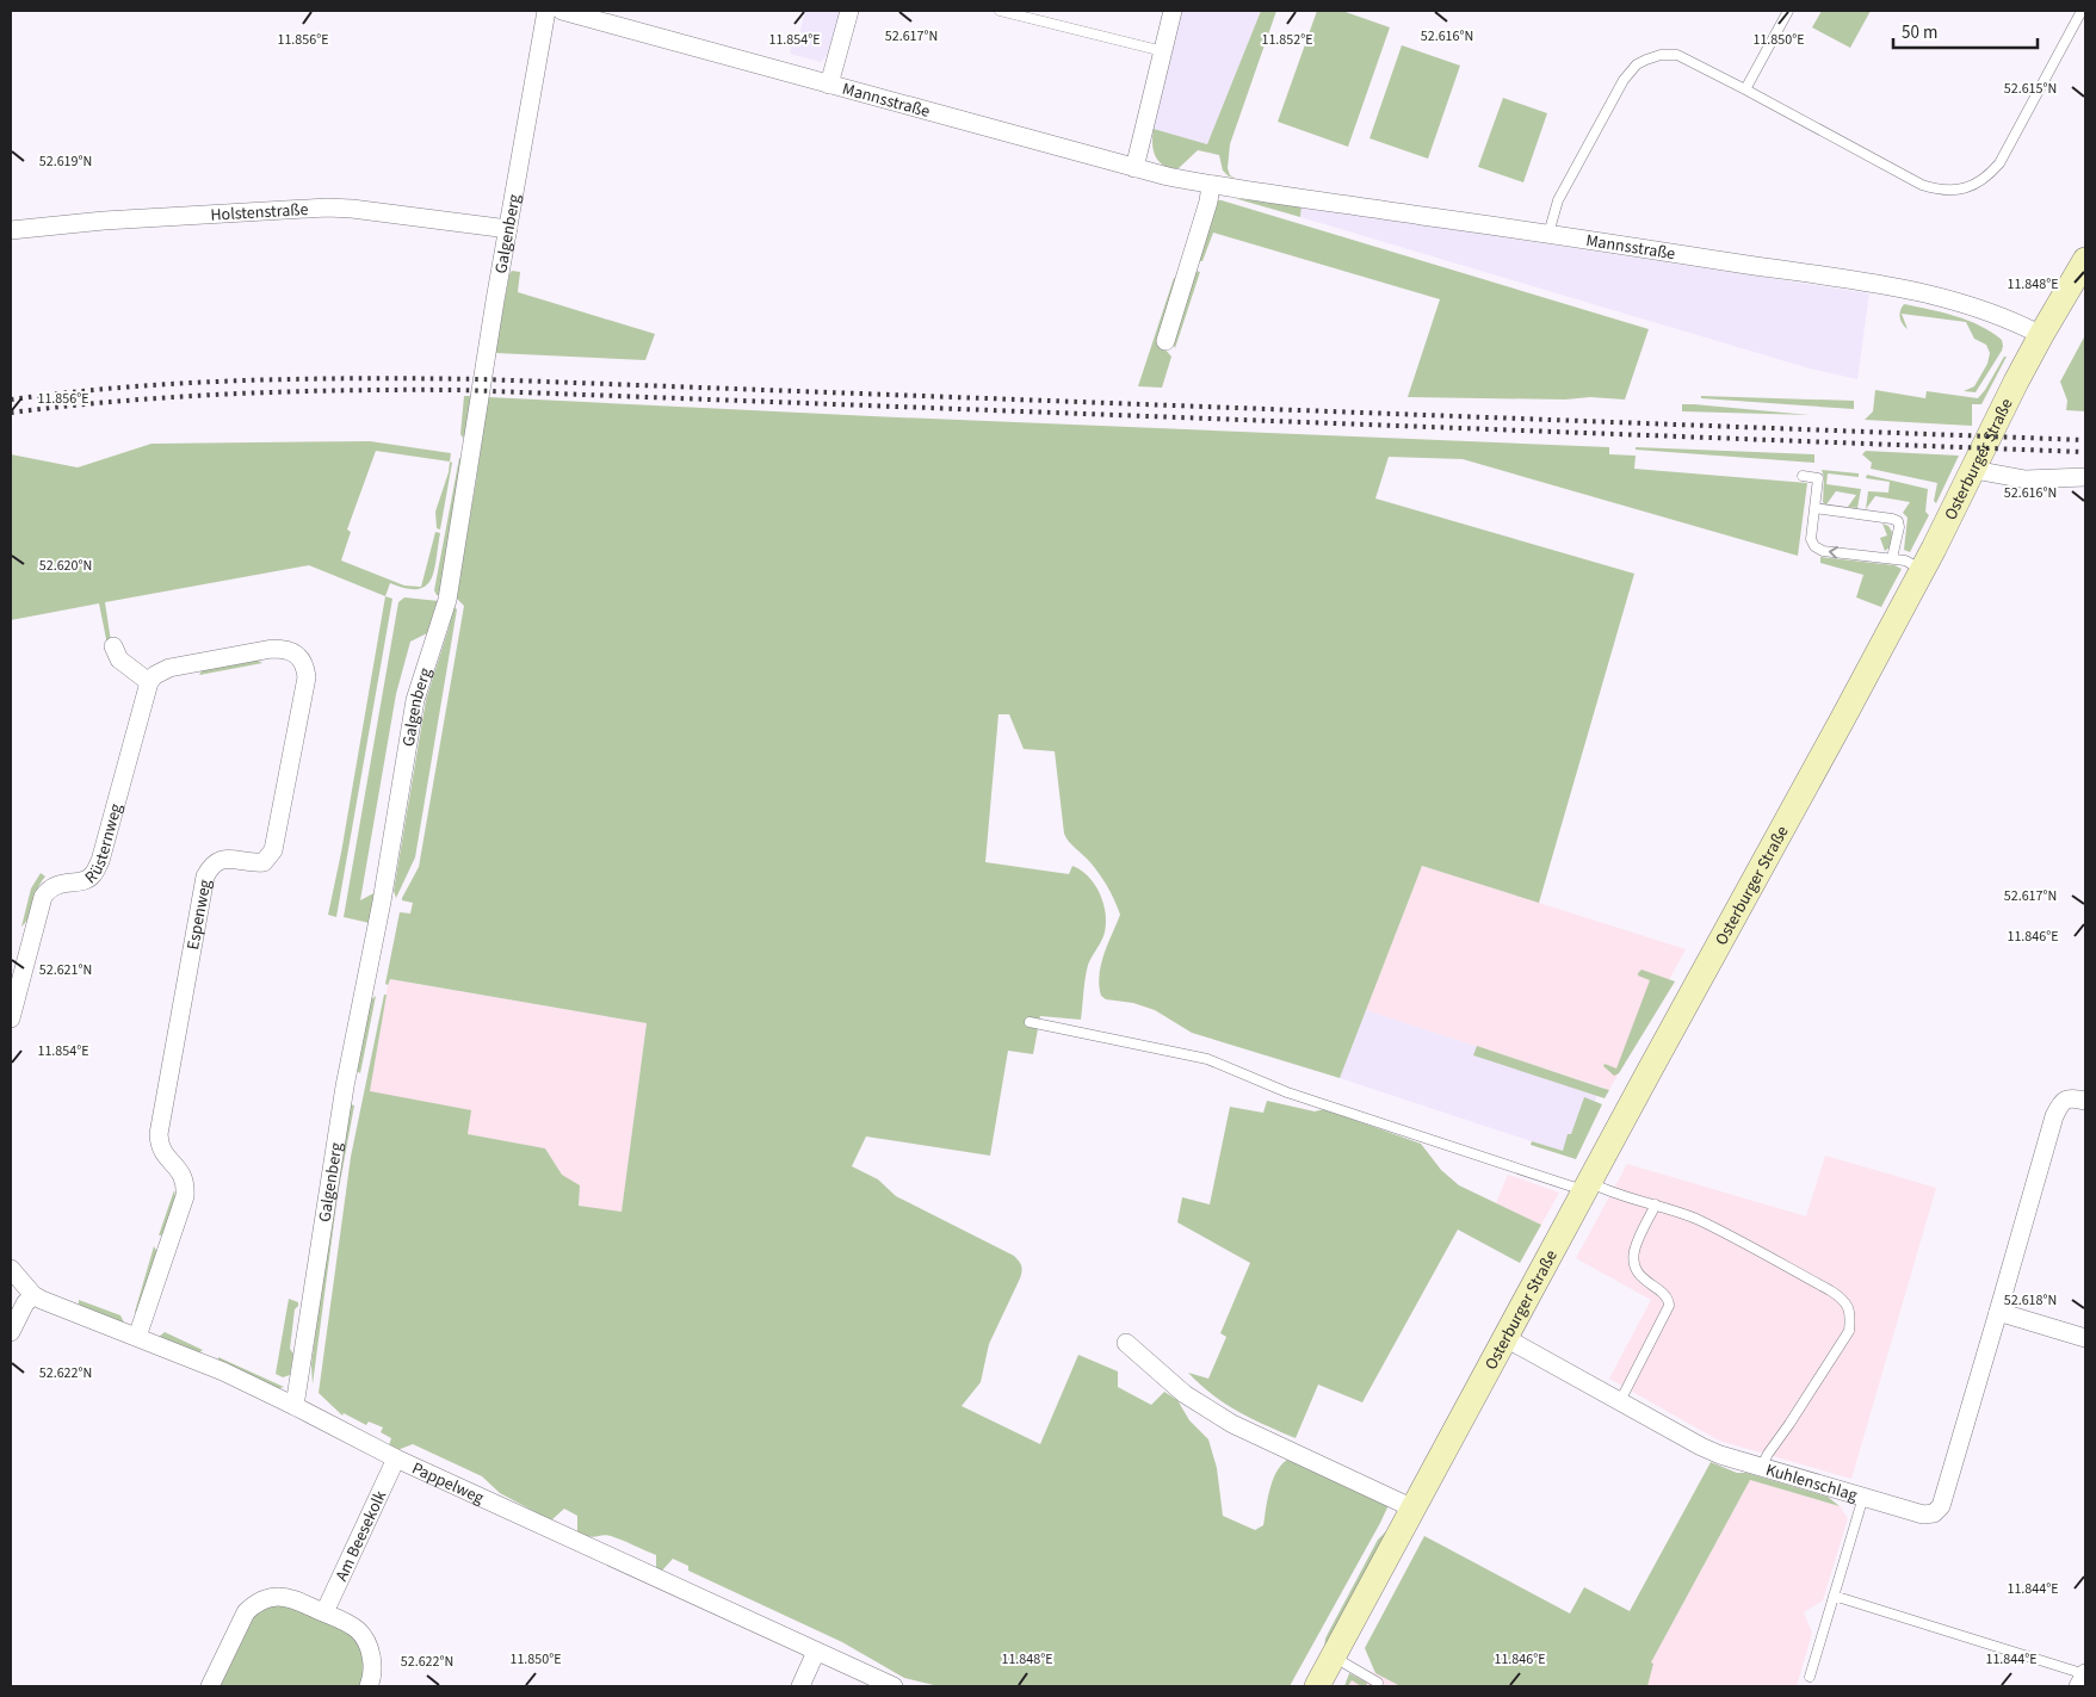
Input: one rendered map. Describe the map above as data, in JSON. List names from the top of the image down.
{
  "streets": {
    "street": [
      "Mannsstraße",
      "Holstenstraße",
      "Galgenberg",
      "Osterburger Straße",
      "Rüsternweg",
      "Espenweg",
      "Pappelweg",
      "Kuhlenschlag",
      "Am Beesekolk"
    ]
  },
  "crossings": [
    ["Mannsstraße", "Osterburger Straße"],
    ["Holstenstraße", "Galgenberg"],
    ["Galgenberg", "Pappelweg"],
    ["Osterburger Straße", "Kuhlenschlag"],
    ["Rüsternweg", "Espenweg"],
    ["Espenweg", "Pappelweg"],
    ["Pappelweg", "Am Beesekolk"]
  ],
  "scale_bar": "50 m",
  "coordinates": [
    "52.617°N",
    "52.616°N",
    "11.856°E",
    "11.854°E",
    "11.852°E",
    "11.850°E",
    "52.615°N",
    "52.619°N",
    "11.848°E",
    "52.620°N",
    "11.846°E",
    "52.621°N",
    "52.618°N",
    "52.622°N",
    "11.844°E"
  ]
}
